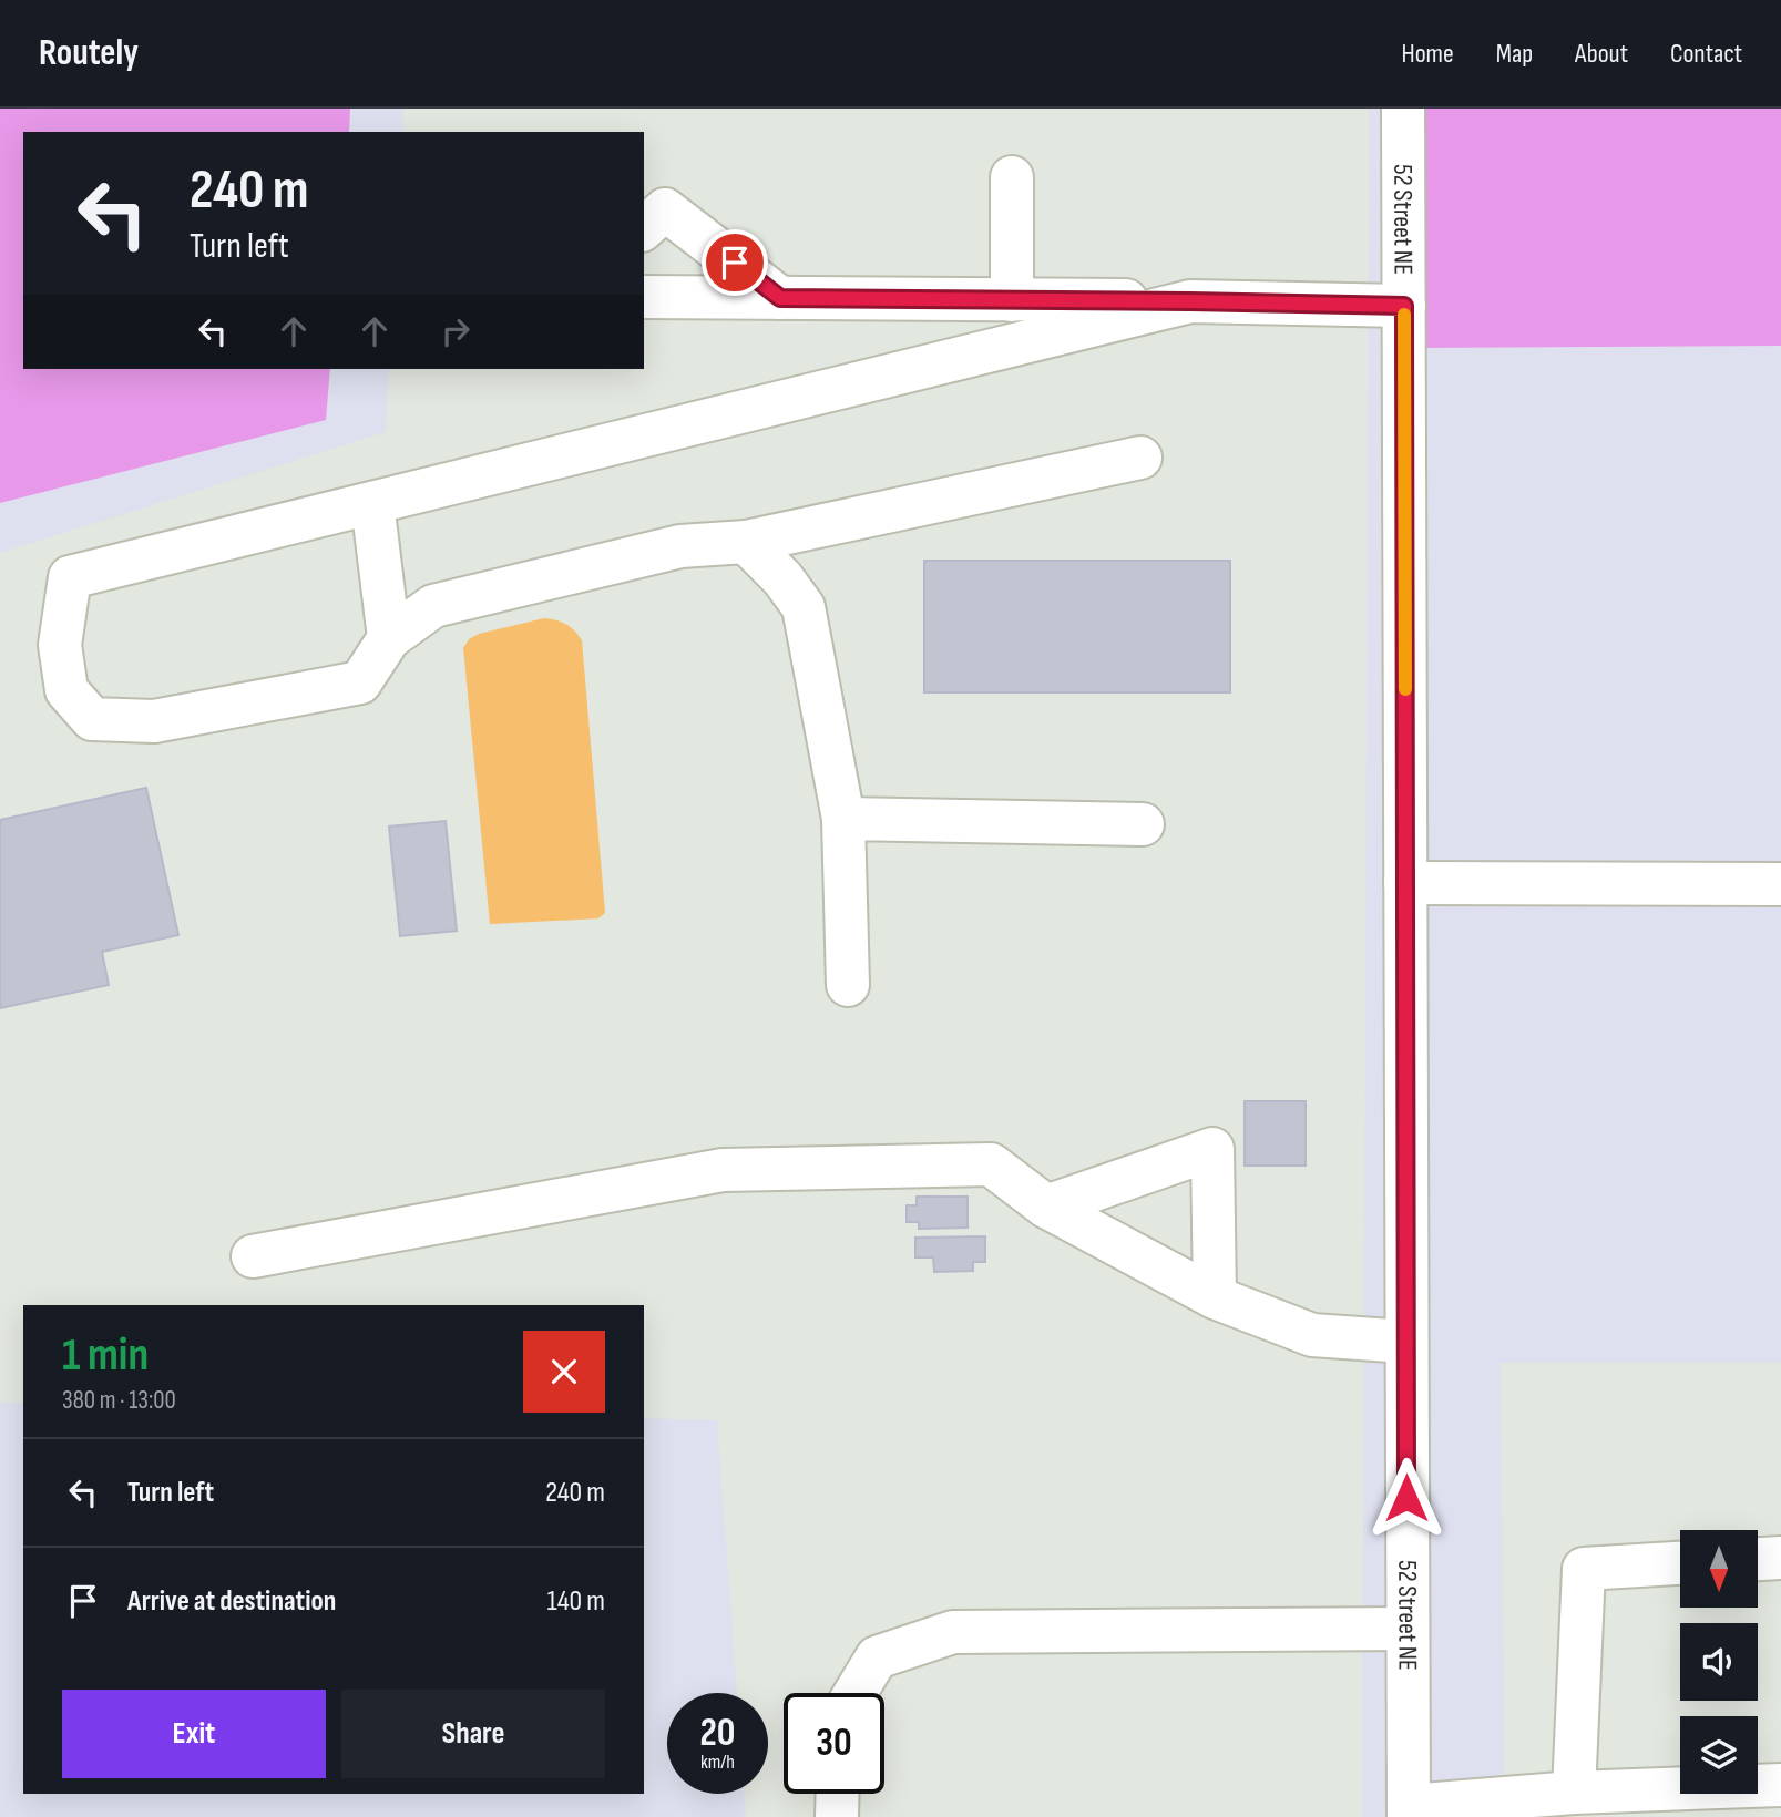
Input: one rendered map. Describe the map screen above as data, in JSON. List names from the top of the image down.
{
  "streets": {
    "street": ["52 Street NE"]
  },
  "north": "bottom",
  "page": {
    "header": "Routely",
    "nav": [
      "Home",
      "Map",
      "About",
      "Contact"
    ],
    "turn": ["240 m", "Turn left"],
    "heading": ["1 min", "380 m · 13:00"],
    "list": [
      {
        "name": "Turn left",
        "value": "240 m"
      },
      {
        "name": "Arrive at destination",
        "value": "140 m"
      }
    ],
    "buttons": ["Exit", "Share"],
    "speed": "20 km/h",
    "limit": "30"
  }
}
